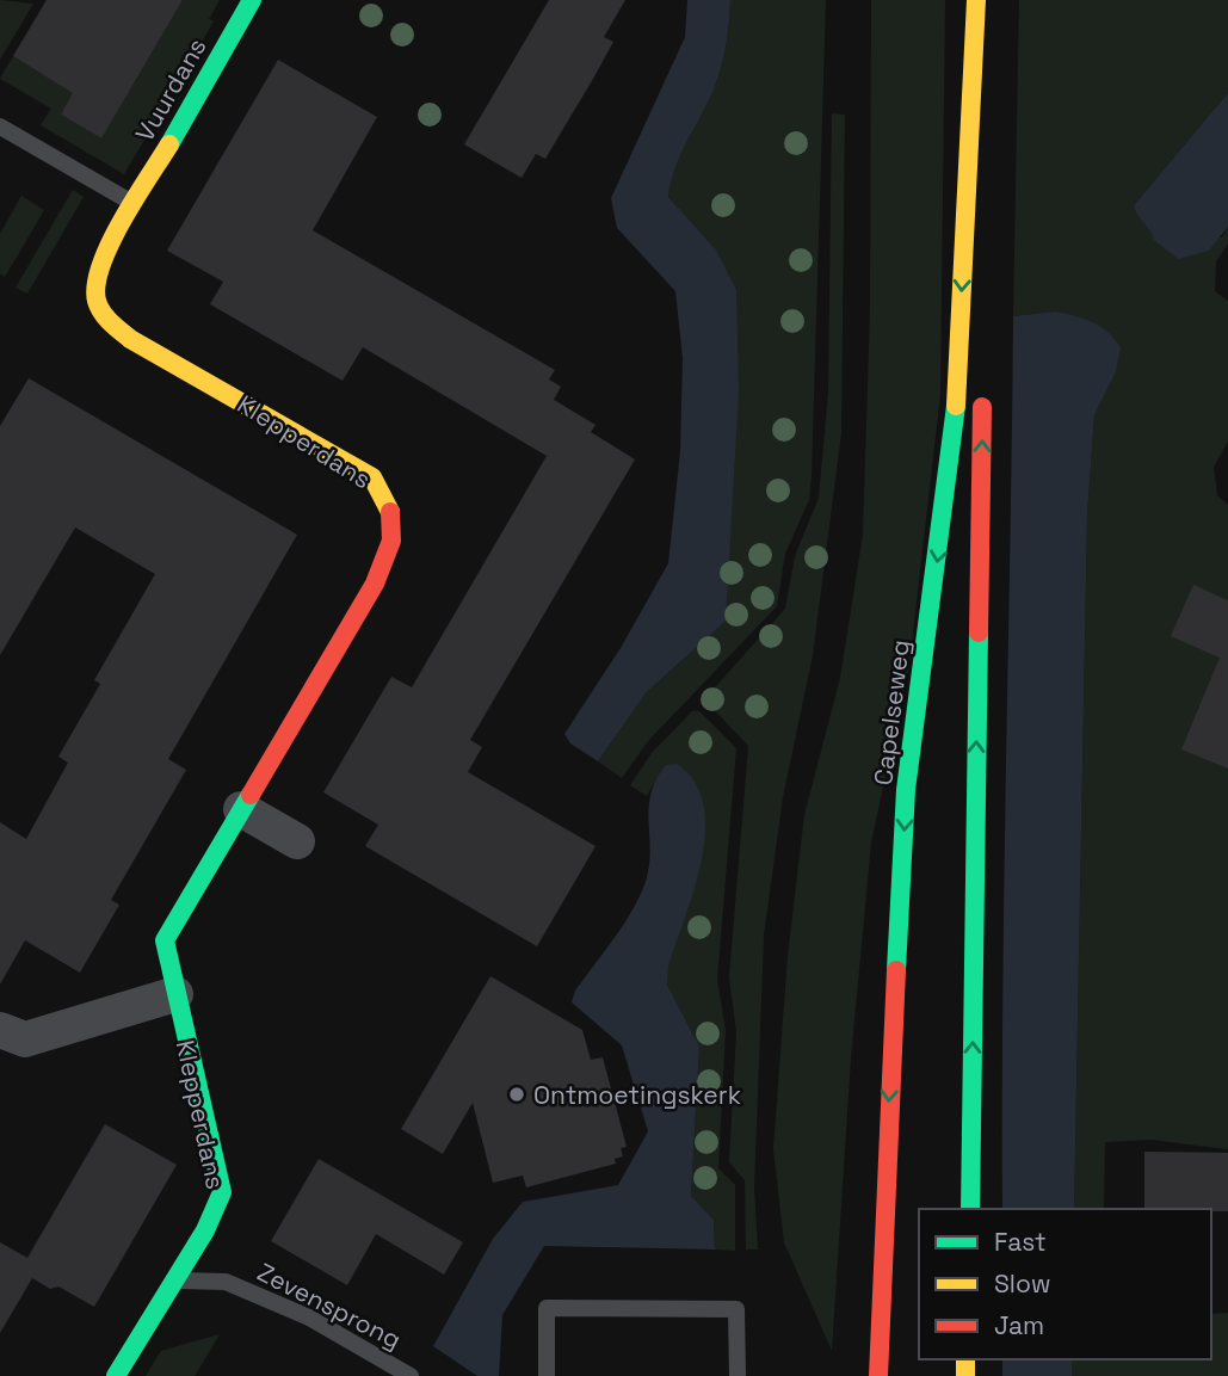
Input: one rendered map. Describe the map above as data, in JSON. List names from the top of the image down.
{
  "streets": {
    "main road": ["Vuurdans", "Klepperdans", "Capelseweg"],
    "lane": ["Zevensprong"]
  },
  "crossings": [
    ["Vuurdans", "Klepperdans"],
    ["Klepperdans", "Zevensprong"]
  ],
  "places": ["Ontmoetingskerk"],
  "legend": ["Fast", "Slow", "Jam"]
}
